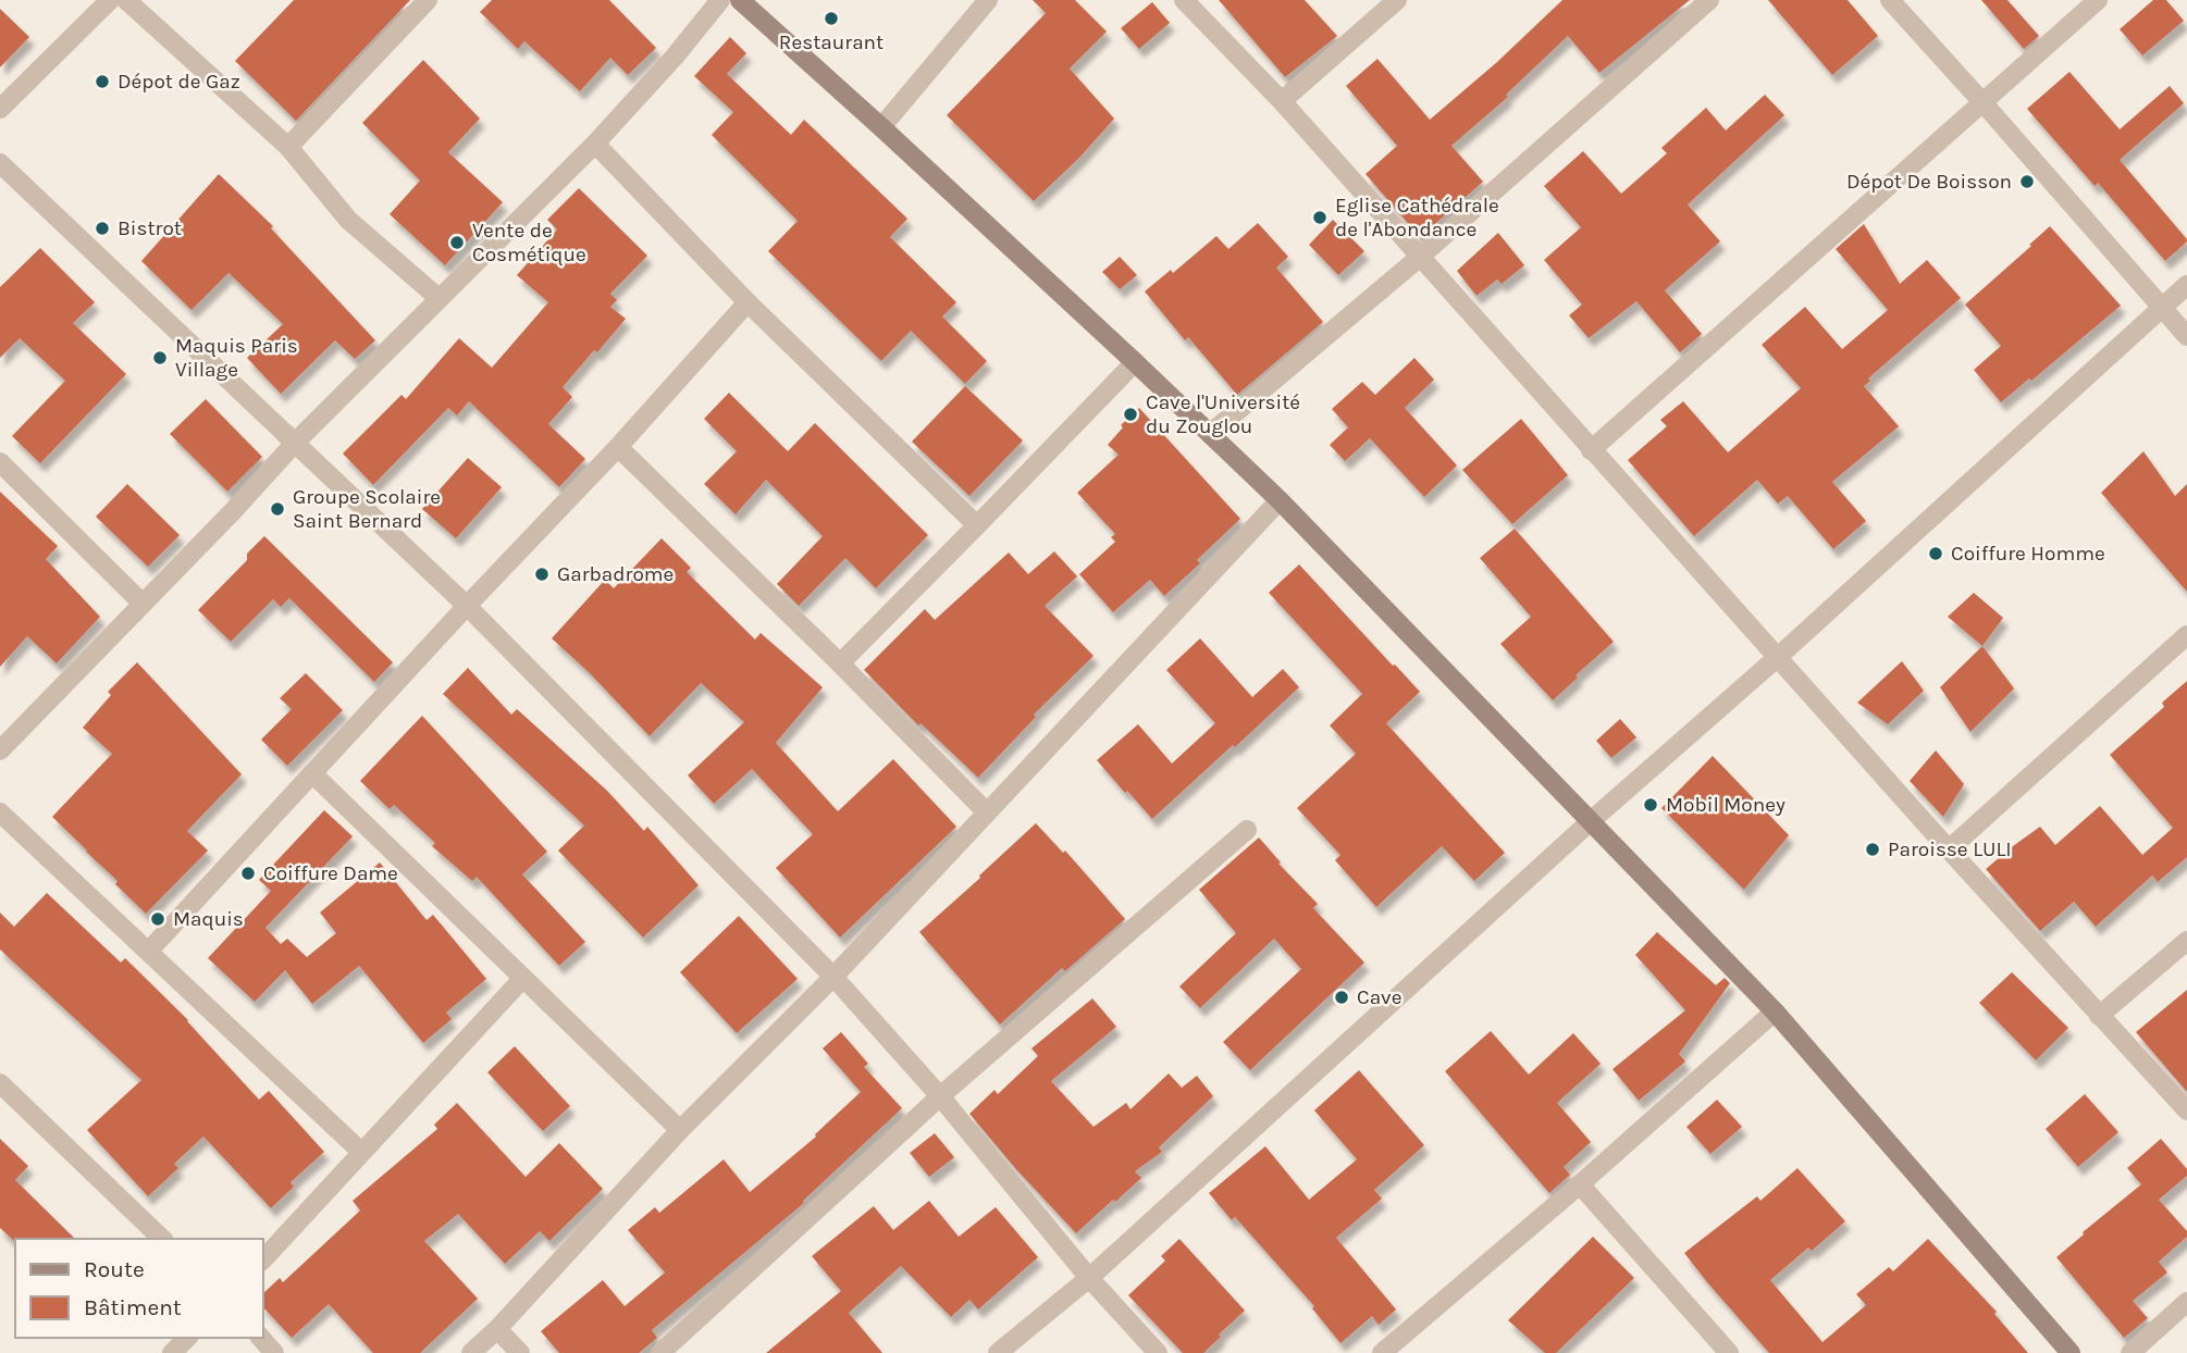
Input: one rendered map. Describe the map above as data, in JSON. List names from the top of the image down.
{
  "places": [
    "Restaurant",
    "Dépot de Gaz",
    "Dépot De Boisson",
    "Eglise Cathédrale de l'Abondance",
    "Bistrot",
    "Vente de Cosmétique",
    "Maquis Paris Village",
    "Cave l'Université du Zouglou",
    "Groupe Scolaire Saint Bernard",
    "Coiffure Homme",
    "Garbadrome",
    "Mobil Money",
    "Paroisse LULI",
    "Coiffure Dame",
    "Maquis",
    "Cave"
  ],
  "legend": ["Route", "Bâtiment"]
}
